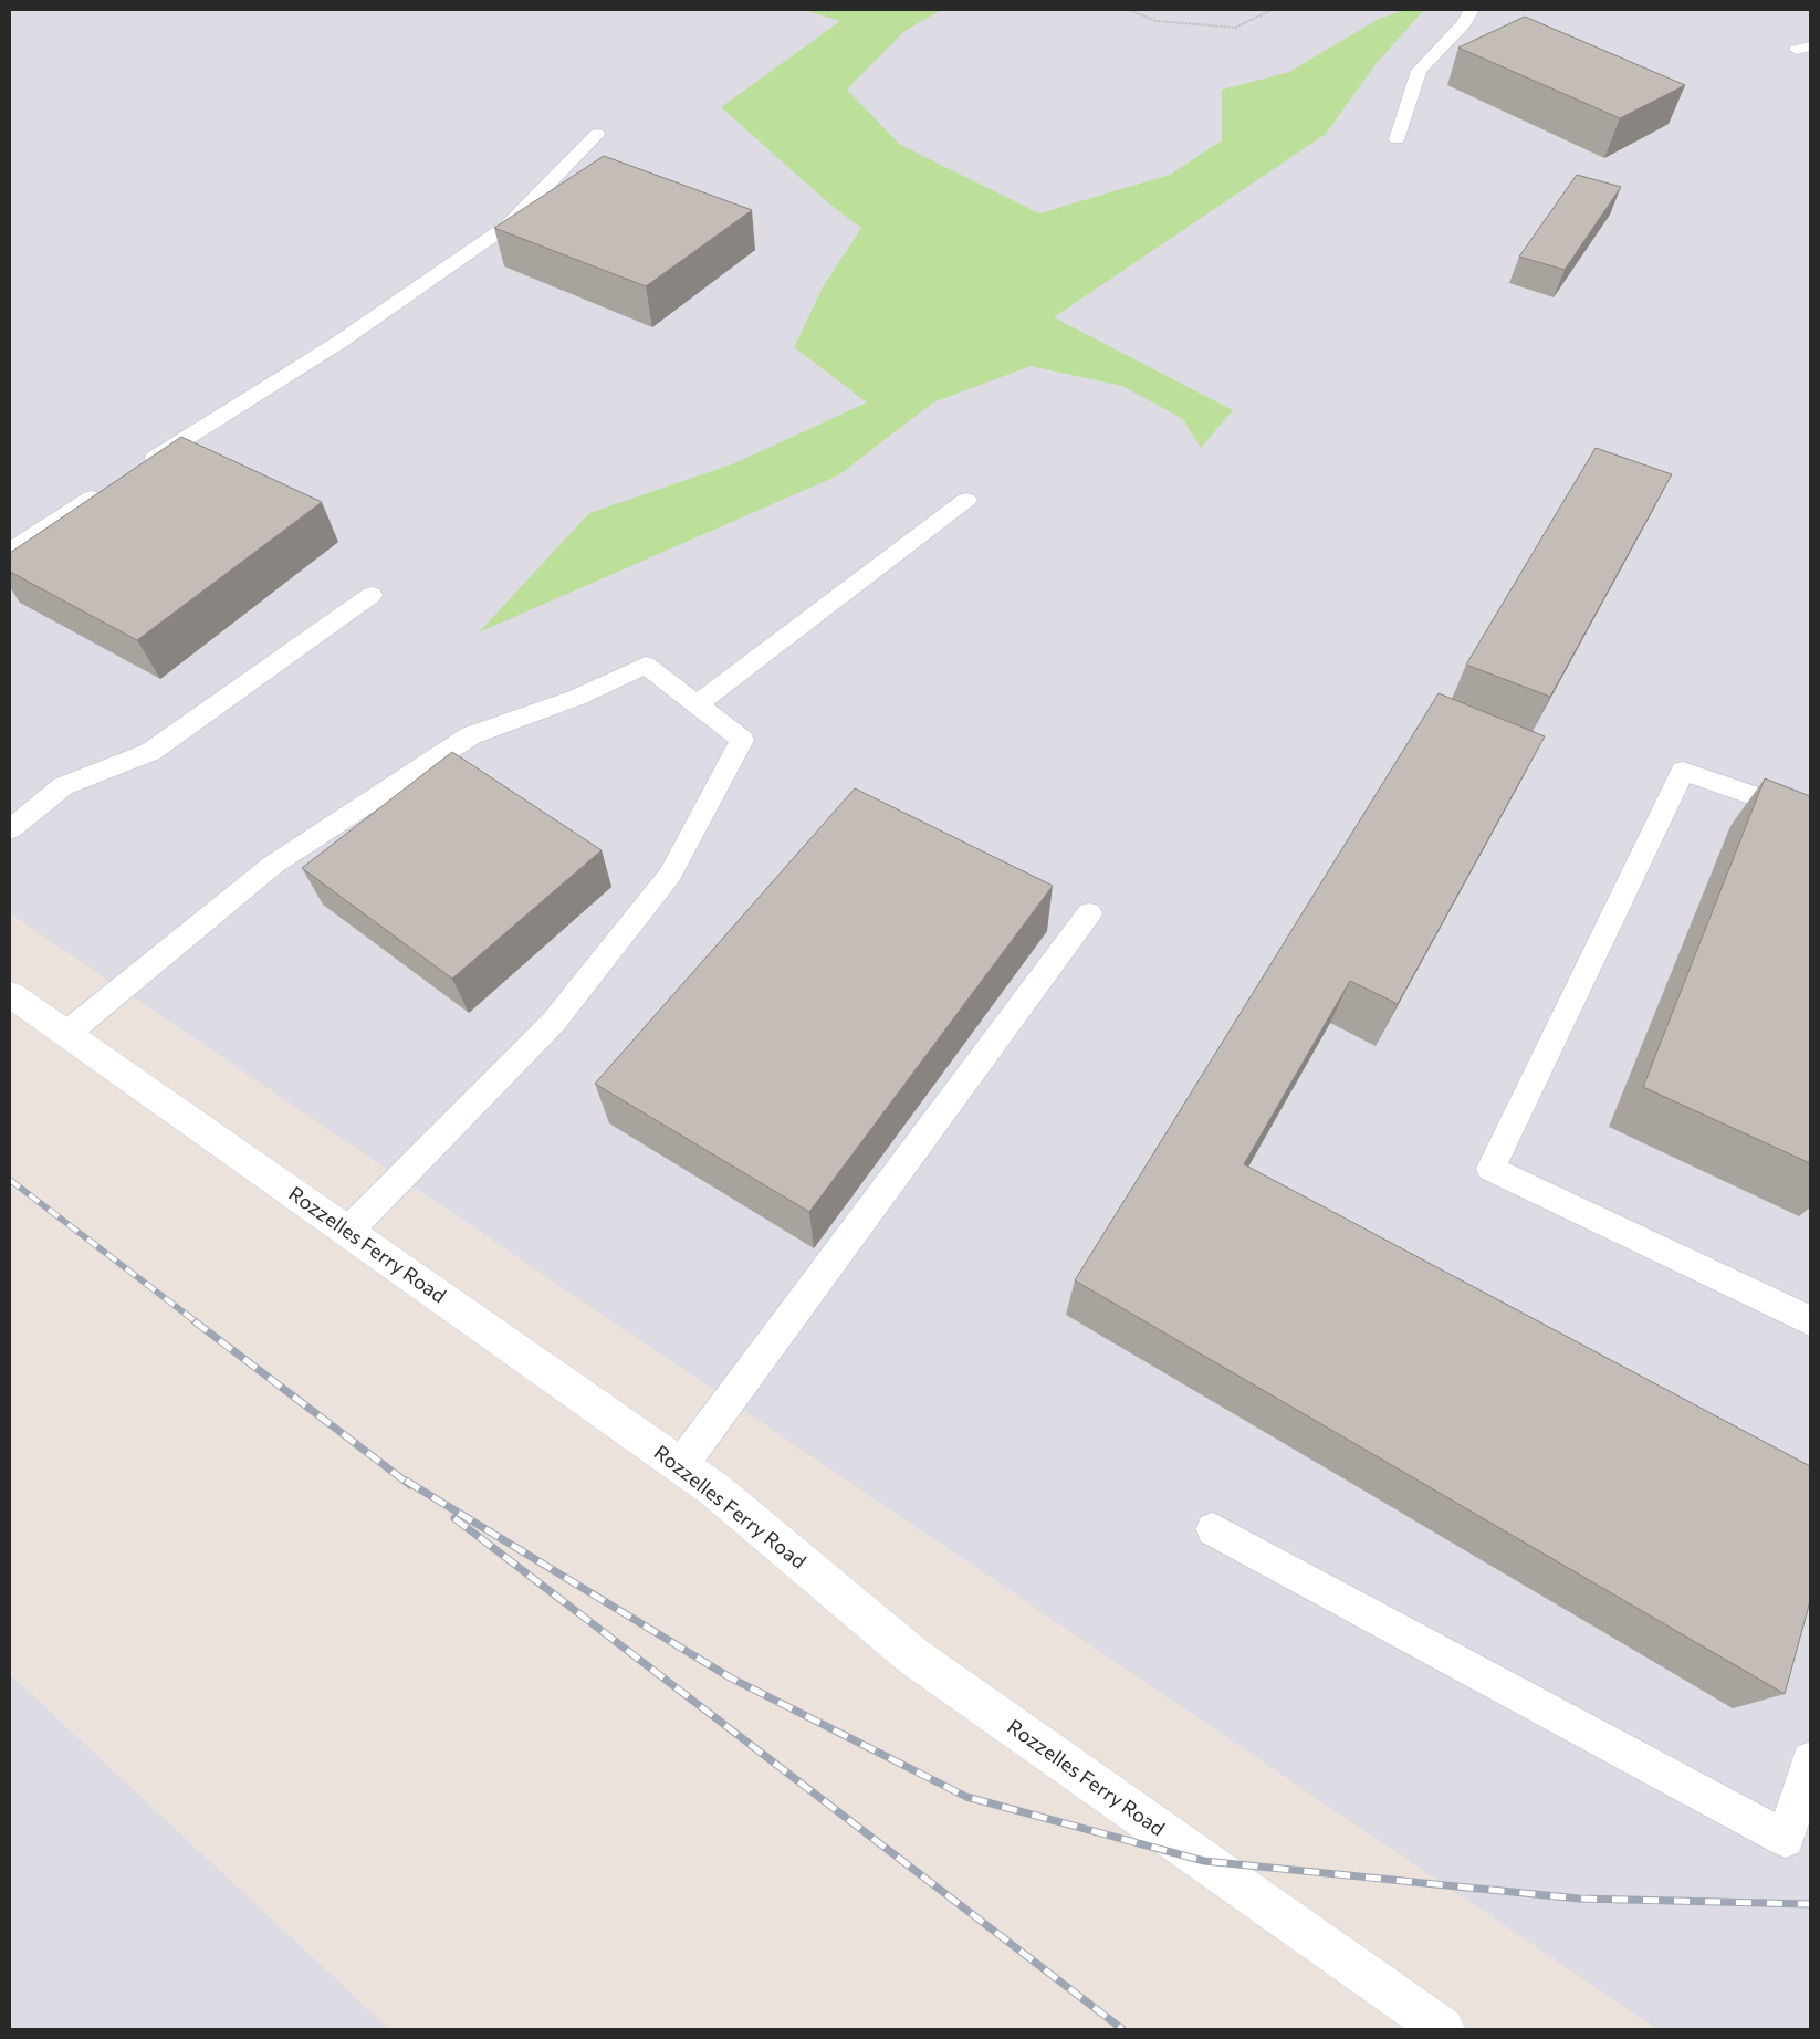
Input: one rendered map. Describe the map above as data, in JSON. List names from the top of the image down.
{
  "streets": {
    "street": ["Rozzelles Ferry Road"]
  }
}
